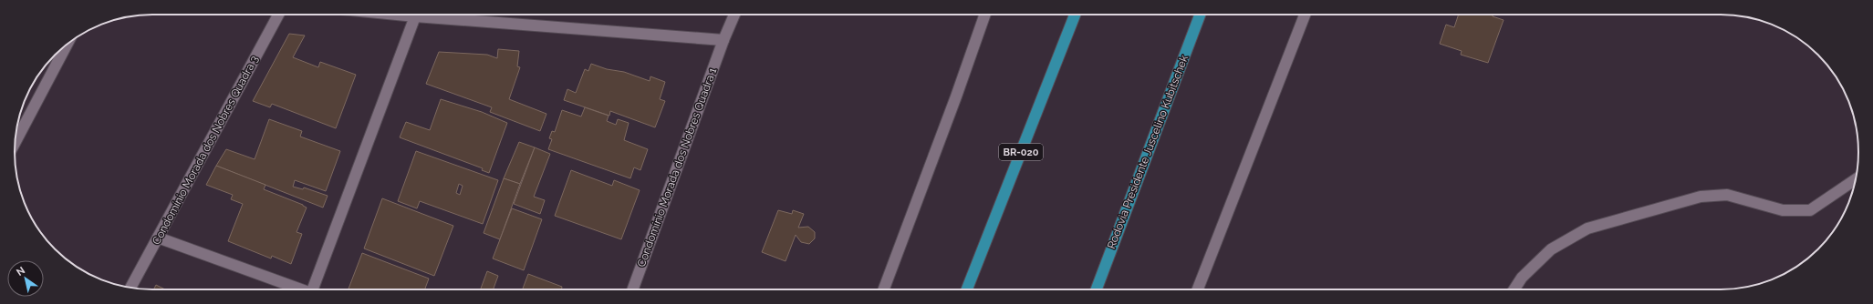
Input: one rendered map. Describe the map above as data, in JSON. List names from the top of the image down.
{
  "streets": {
    "highway": ["BR-020", "Rodovia Presidente Juscelino Kubitschek"],
    "street": ["Condomínio Morada dos Nobres Quadra 3", "Condomínio Morada dos Nobres Quadra 1"]
  },
  "north": "top left"
}
